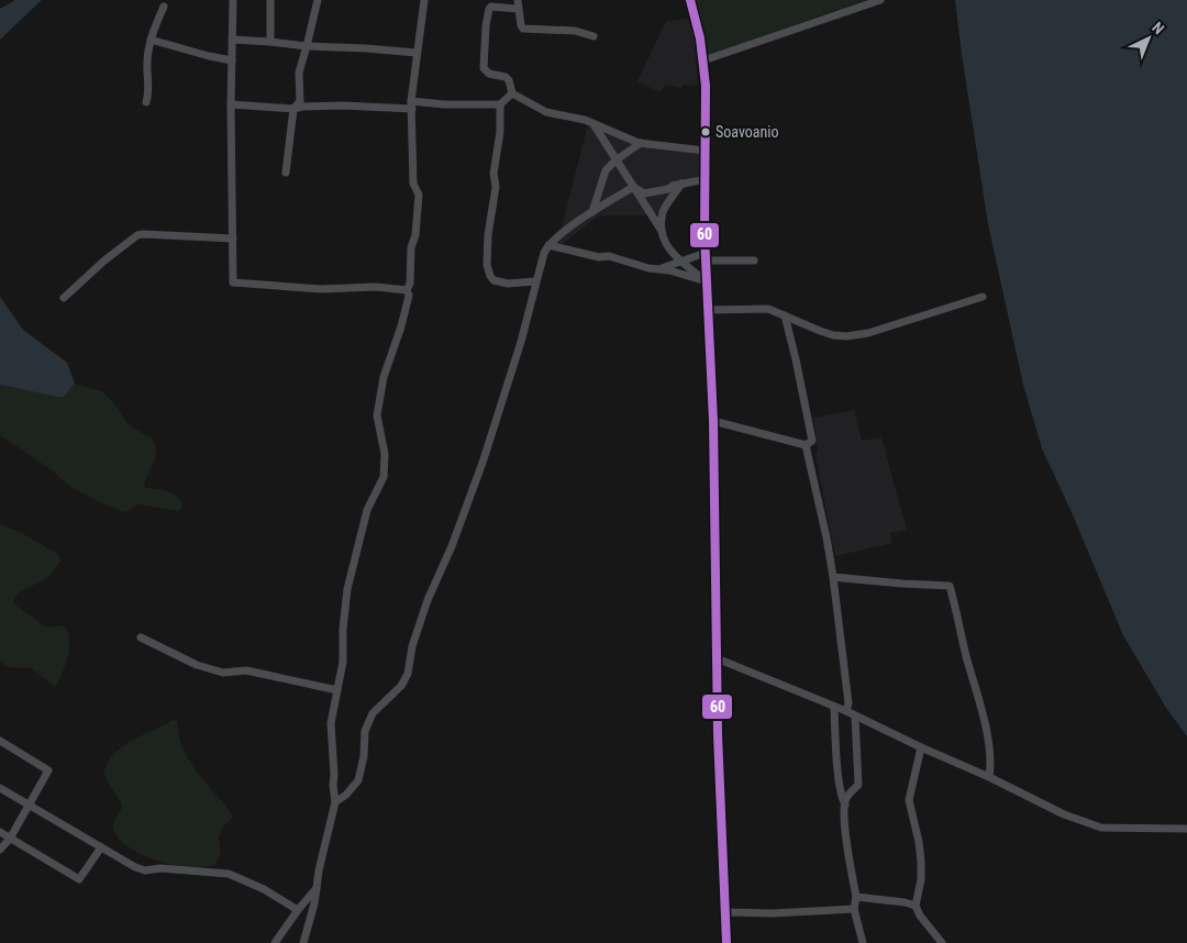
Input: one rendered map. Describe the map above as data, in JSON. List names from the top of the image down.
{
  "places": ["Soavoanio"],
  "lines": ["transit line 60"],
  "north": "top right"
}
